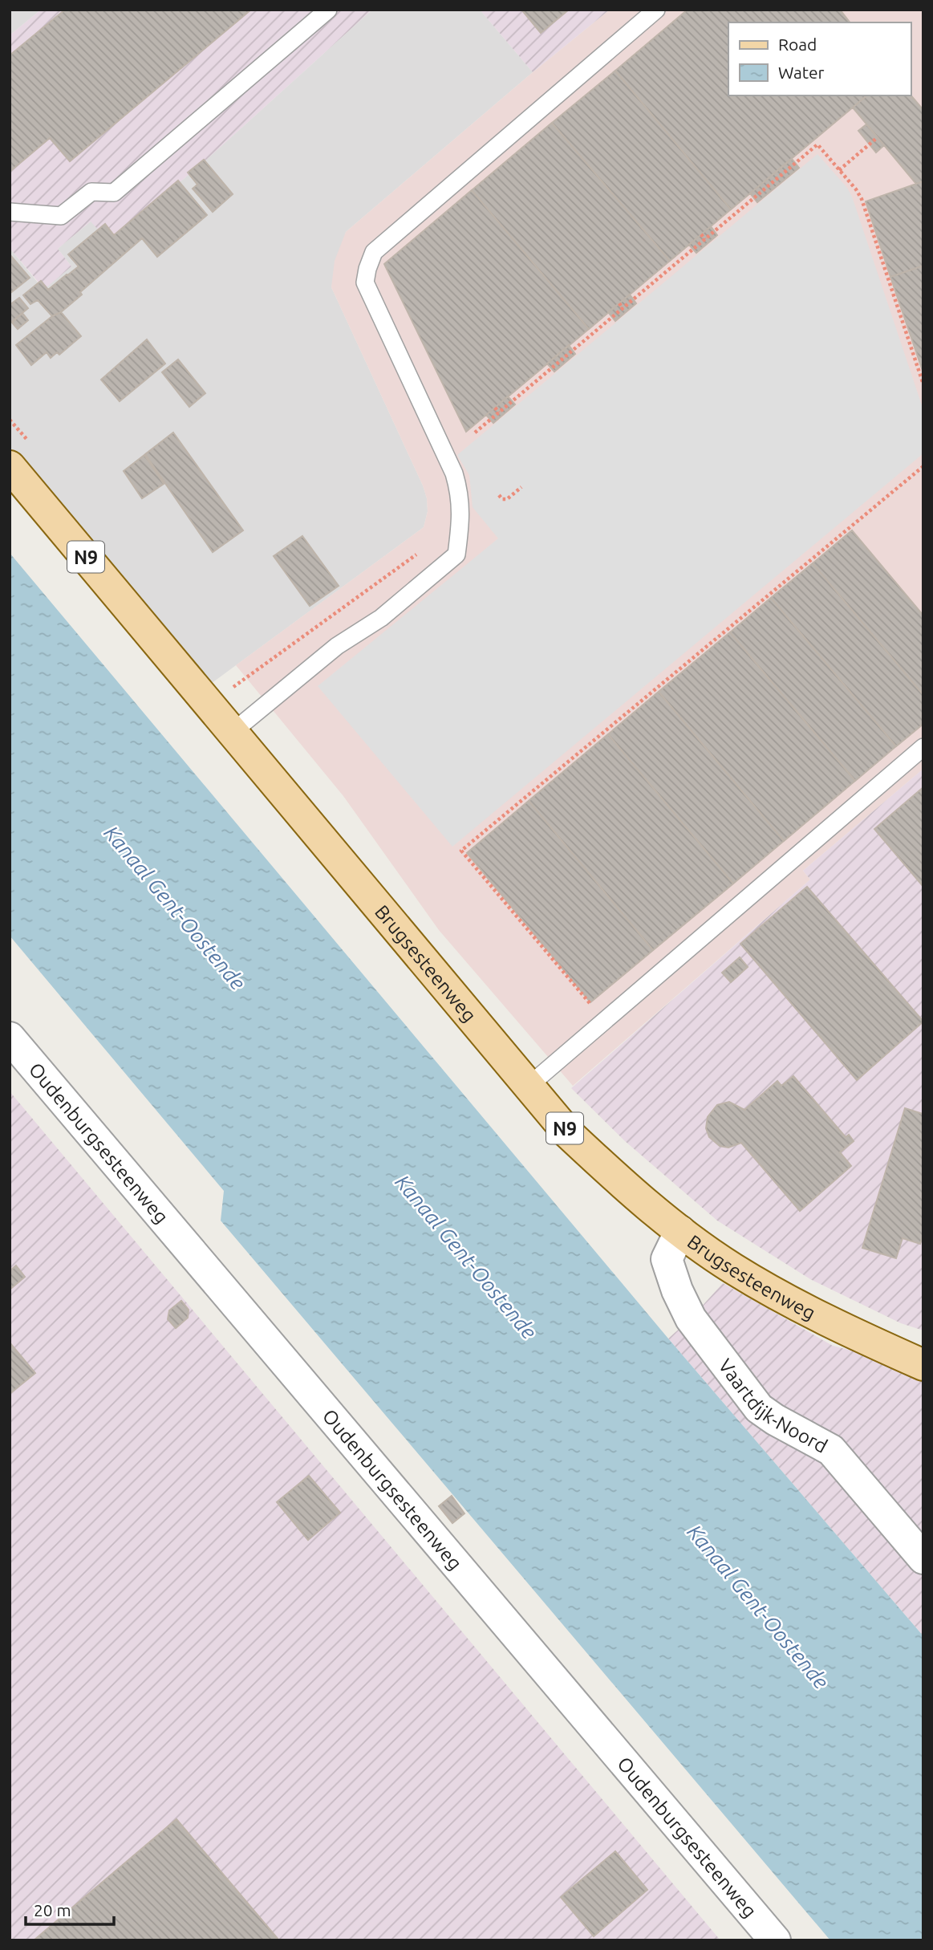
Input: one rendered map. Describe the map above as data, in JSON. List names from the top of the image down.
{
  "streets": {
    "main road": ["N9", "Brugsesteenweg"],
    "street": ["Oudenburgsesteenweg", "Vaartdijk-Noord"]
  },
  "crossings": [
    ["Brugsesteenweg", "Vaartdijk-Noord"]
  ],
  "water": ["Kanaal Gent-Oostende"],
  "legend": ["Road", "Water"],
  "scale_bar": "20 m"
}
